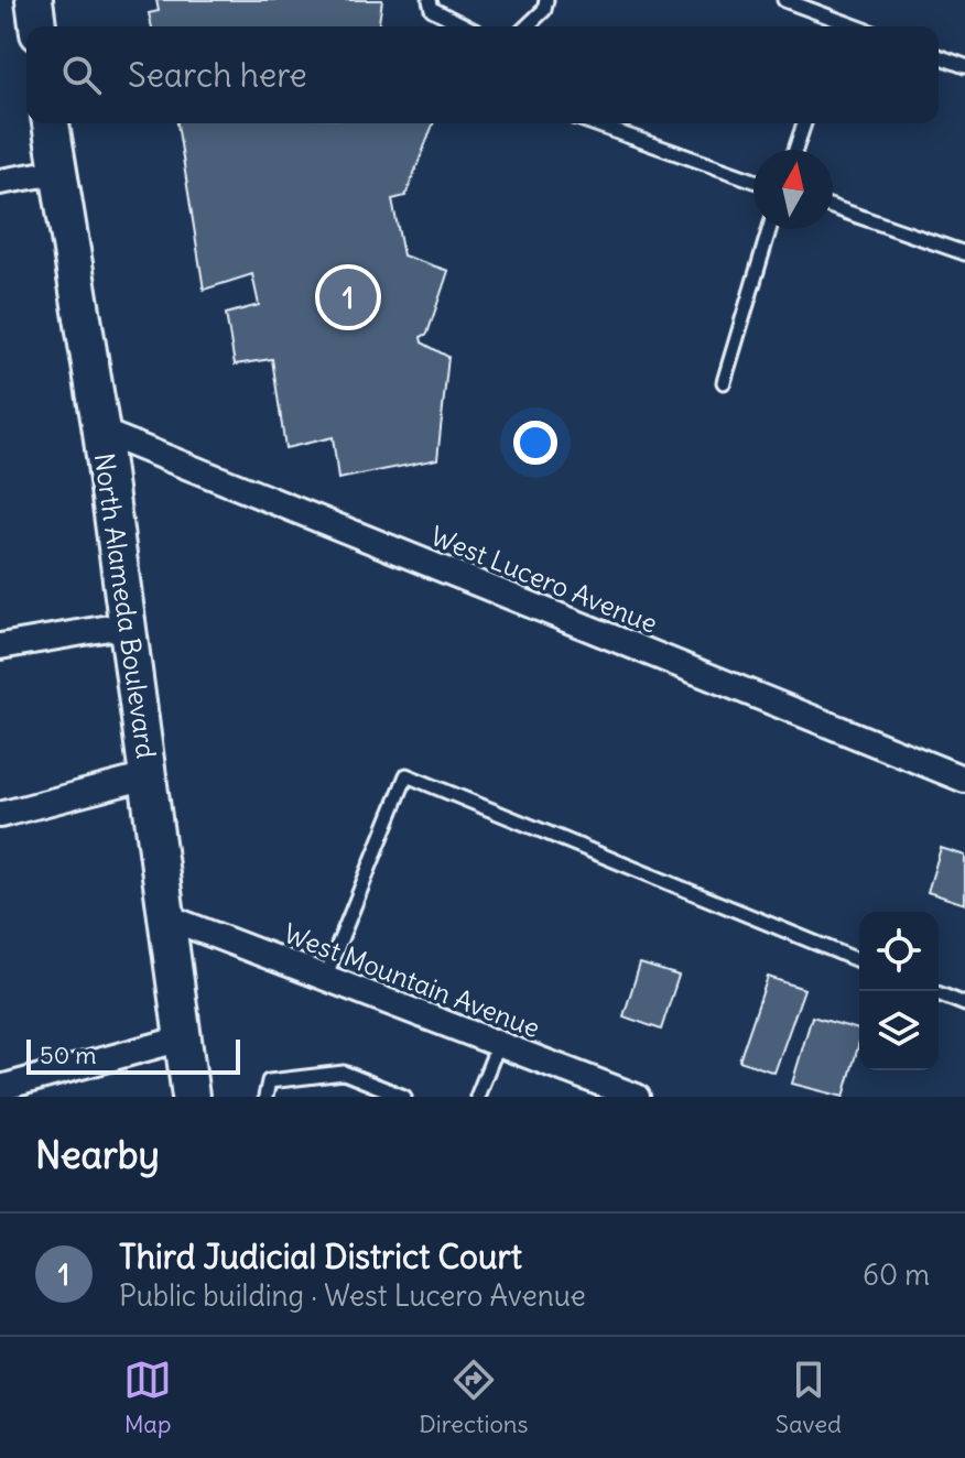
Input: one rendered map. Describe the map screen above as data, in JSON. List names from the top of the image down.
{
  "streets": {
    "main road": ["North Alameda Boulevard"],
    "street": ["West Lucero Avenue", "West Mountain Avenue"]
  },
  "crossings": [
    ["West Lucero Avenue", "North Alameda Boulevard"],
    ["North Alameda Boulevard", "West Mountain Avenue"]
  ],
  "scale_bar": "50 m",
  "north": "top",
  "page": {
    "search": "Search here",
    "pins": "1",
    "scale": "50 m",
    "heading": "Nearby",
    "list": [
      {
        "mark": "1",
        "name": "Third Judicial District Court",
        "note": "Public building · West Lucero Avenue",
        "value": "60 m"
      }
    ],
    "nav": ["Map", "Directions", "Saved"]
  }
}
